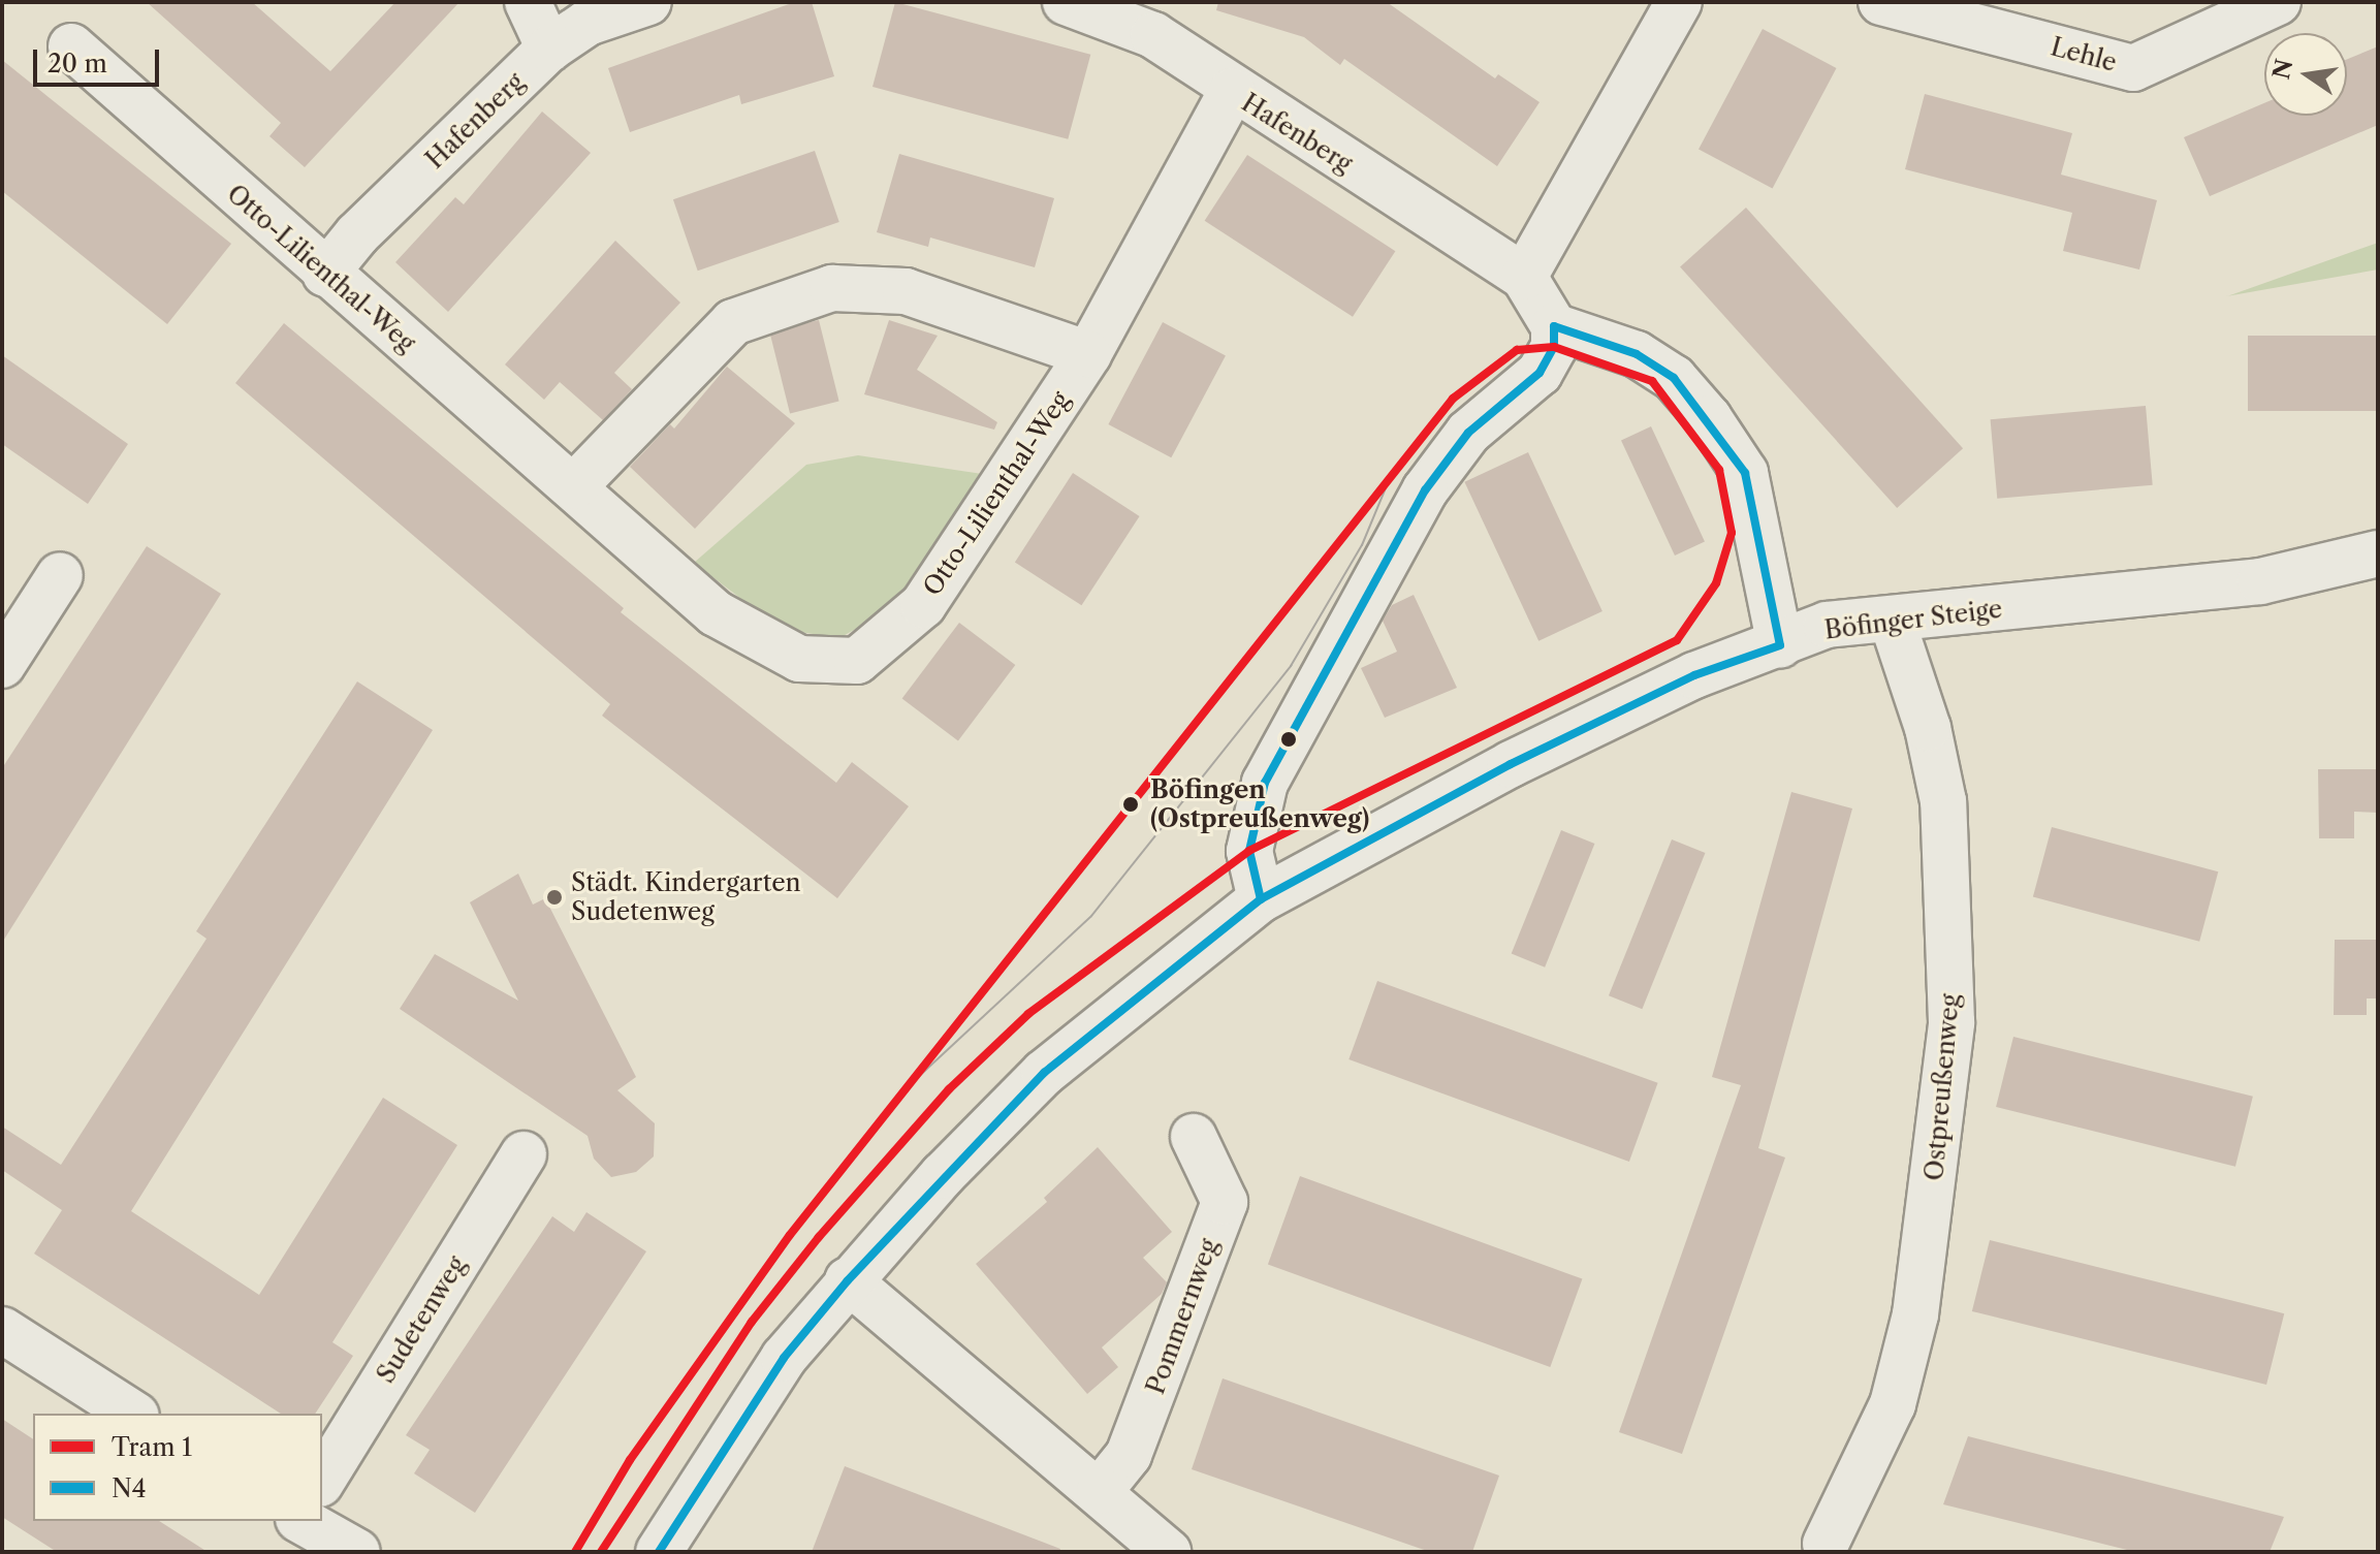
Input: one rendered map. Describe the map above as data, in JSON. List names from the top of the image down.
{
  "streets": {
    "street": [
      "Lehle",
      "Hafenberg",
      "Otto-Lilienthal-Weg",
      "Böfinger Steige",
      "Ostpreußenweg",
      "Pommernweg",
      "Sudetenweg"
    ]
  },
  "crossings": [
    ["Hafenberg", "Otto-Lilienthal-Weg"],
    ["Böfinger Steige", "Ostpreußenweg"]
  ],
  "places": ["Böfingen (Ostpreußenweg)", "Städt. Kindergarten Sudetenweg"],
  "lines": ["transit line N4", "tram line 1"],
  "legend": ["Tram 1", "N4"],
  "scale_bar": "20 m",
  "north": "left"
}
